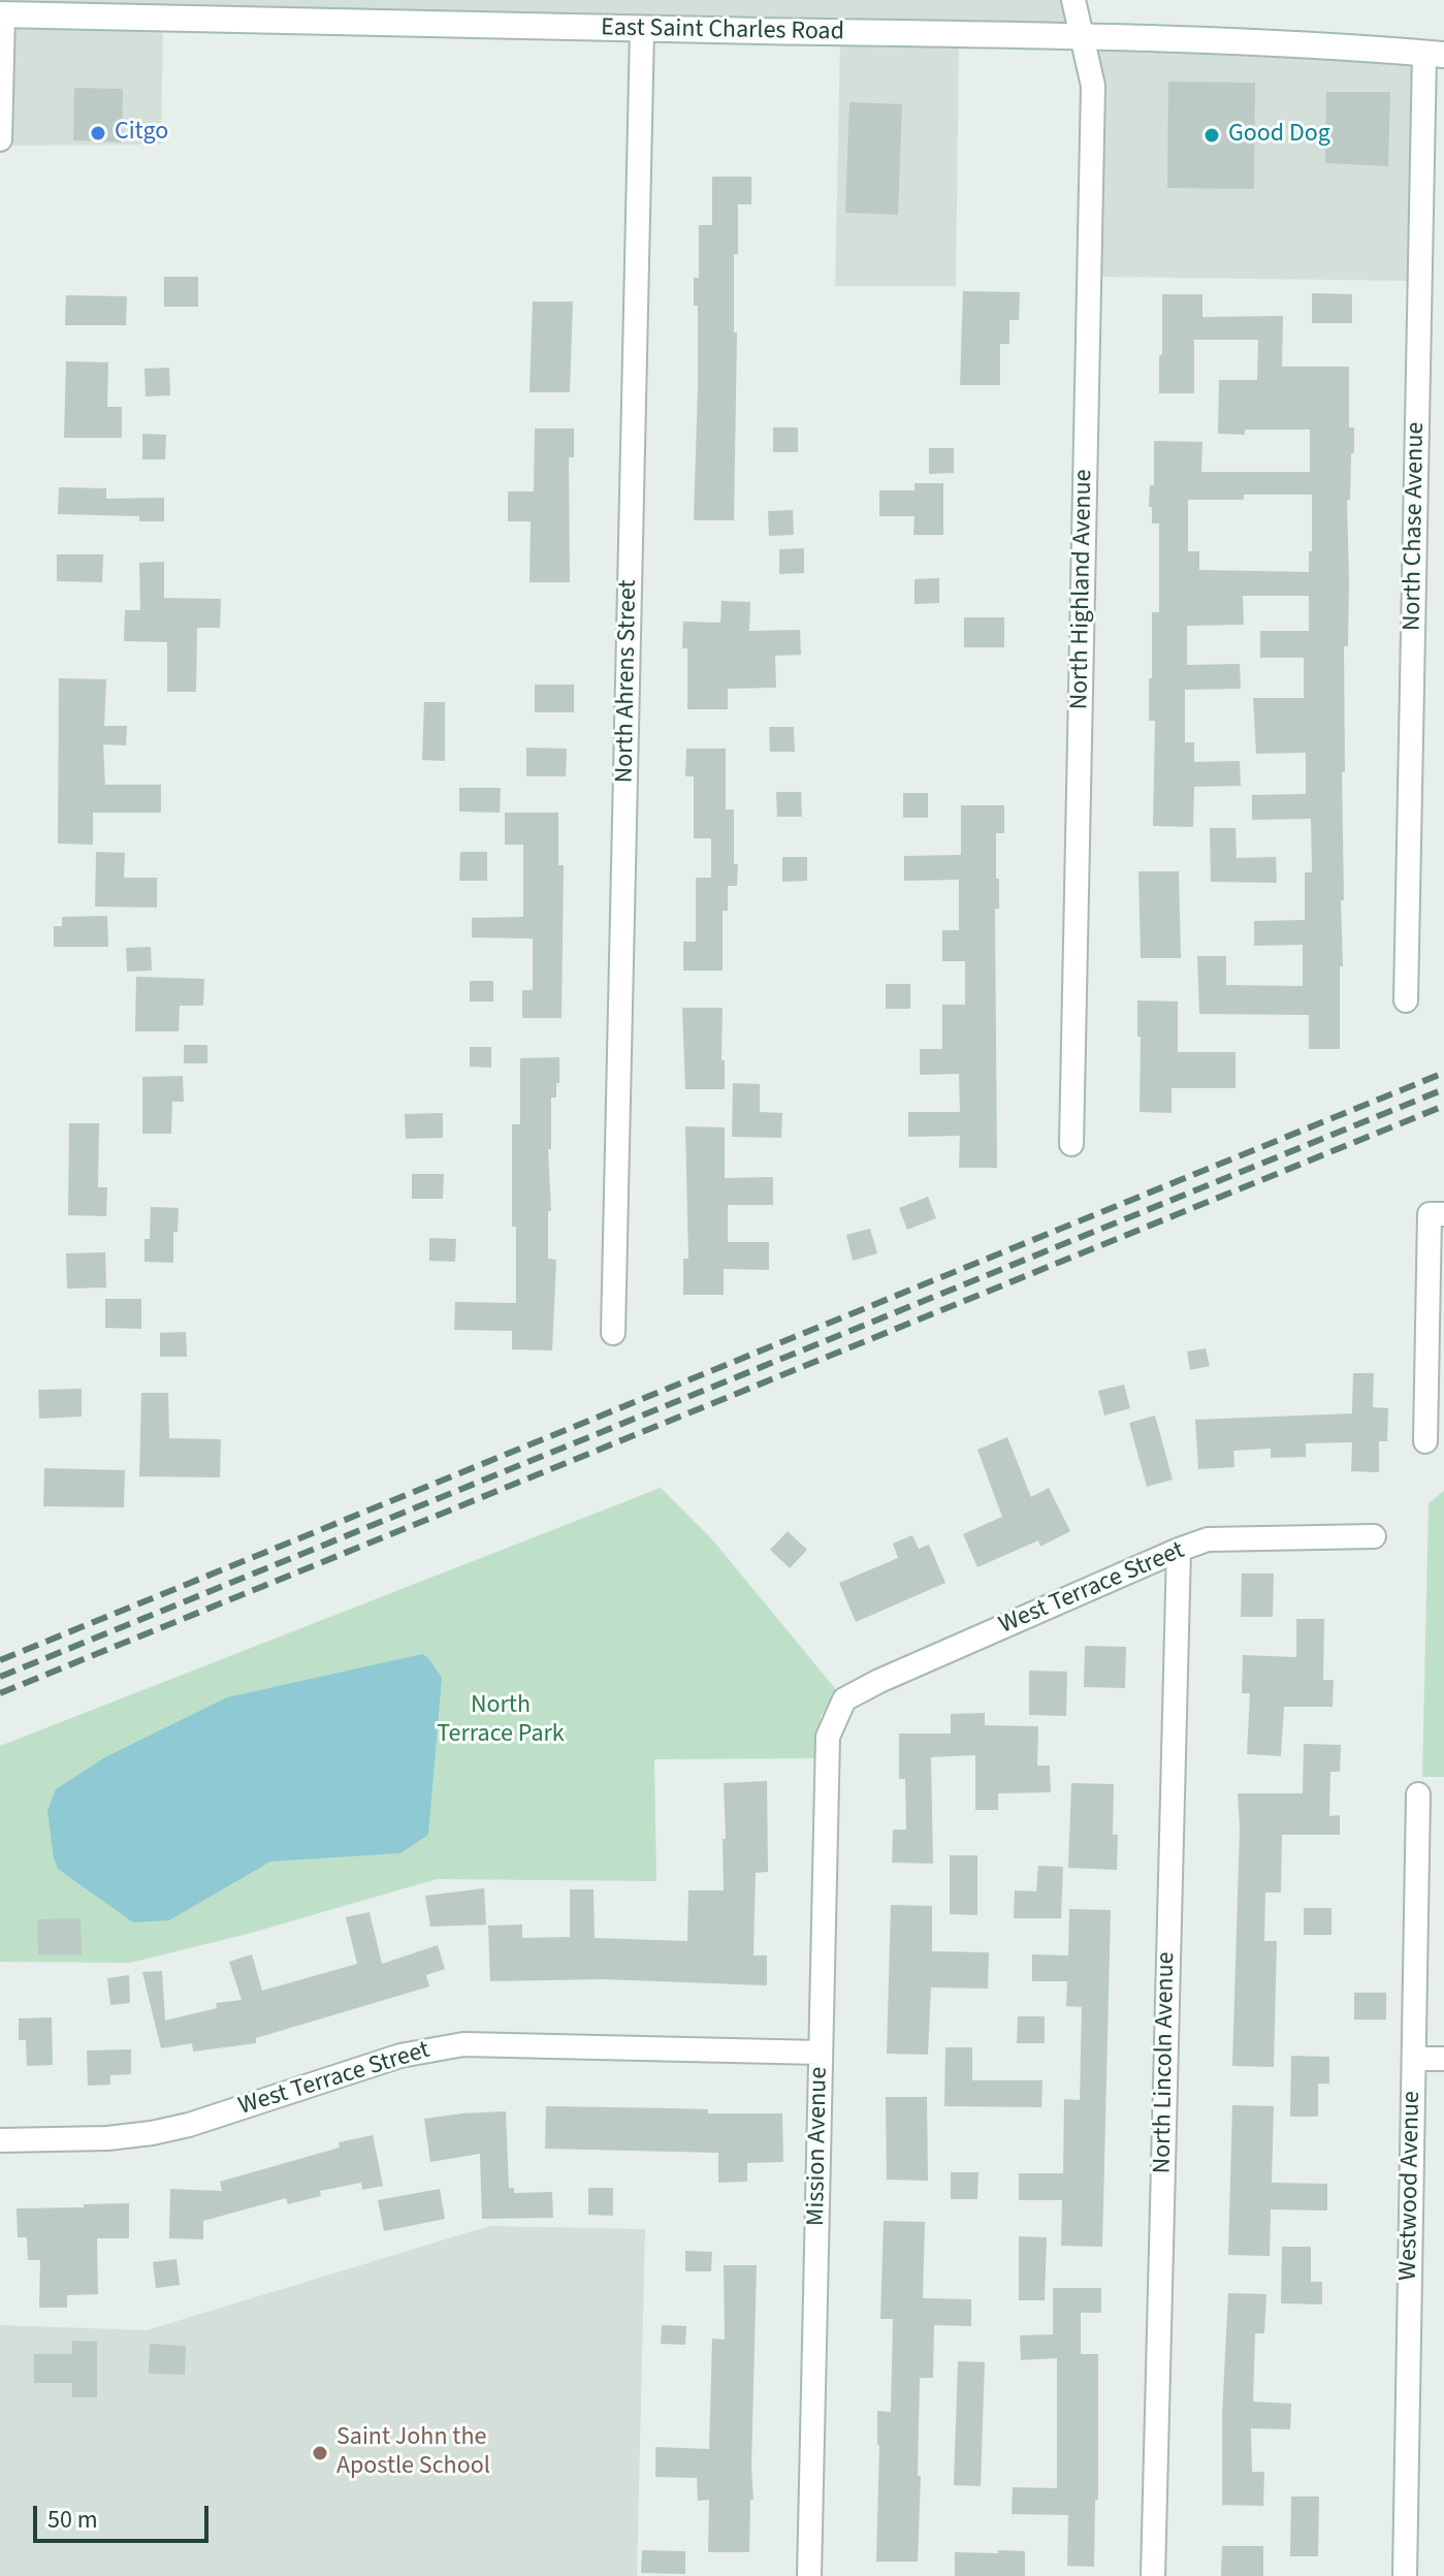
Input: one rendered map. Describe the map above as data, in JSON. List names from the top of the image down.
{
  "streets": {
    "main road": ["East Saint Charles Road"],
    "street": [
      "North Chase Avenue",
      "North Highland Avenue",
      "North Ahrens Street",
      "West Terrace Street",
      "North Lincoln Avenue",
      "Mission Avenue",
      "Westwood Avenue"
    ]
  },
  "crossings": [
    ["East Saint Charles Road", "North Chase Avenue"],
    ["East Saint Charles Road", "North Highland Avenue"],
    ["East Saint Charles Road", "North Ahrens Street"],
    ["West Terrace Street", "North Lincoln Avenue"],
    ["West Terrace Street", "Mission Avenue"]
  ],
  "parks": ["North Terrace Park"],
  "places": ["Citgo", "Good Dog", "Saint John the Apostle School"],
  "scale_bar": "50 m"
}
